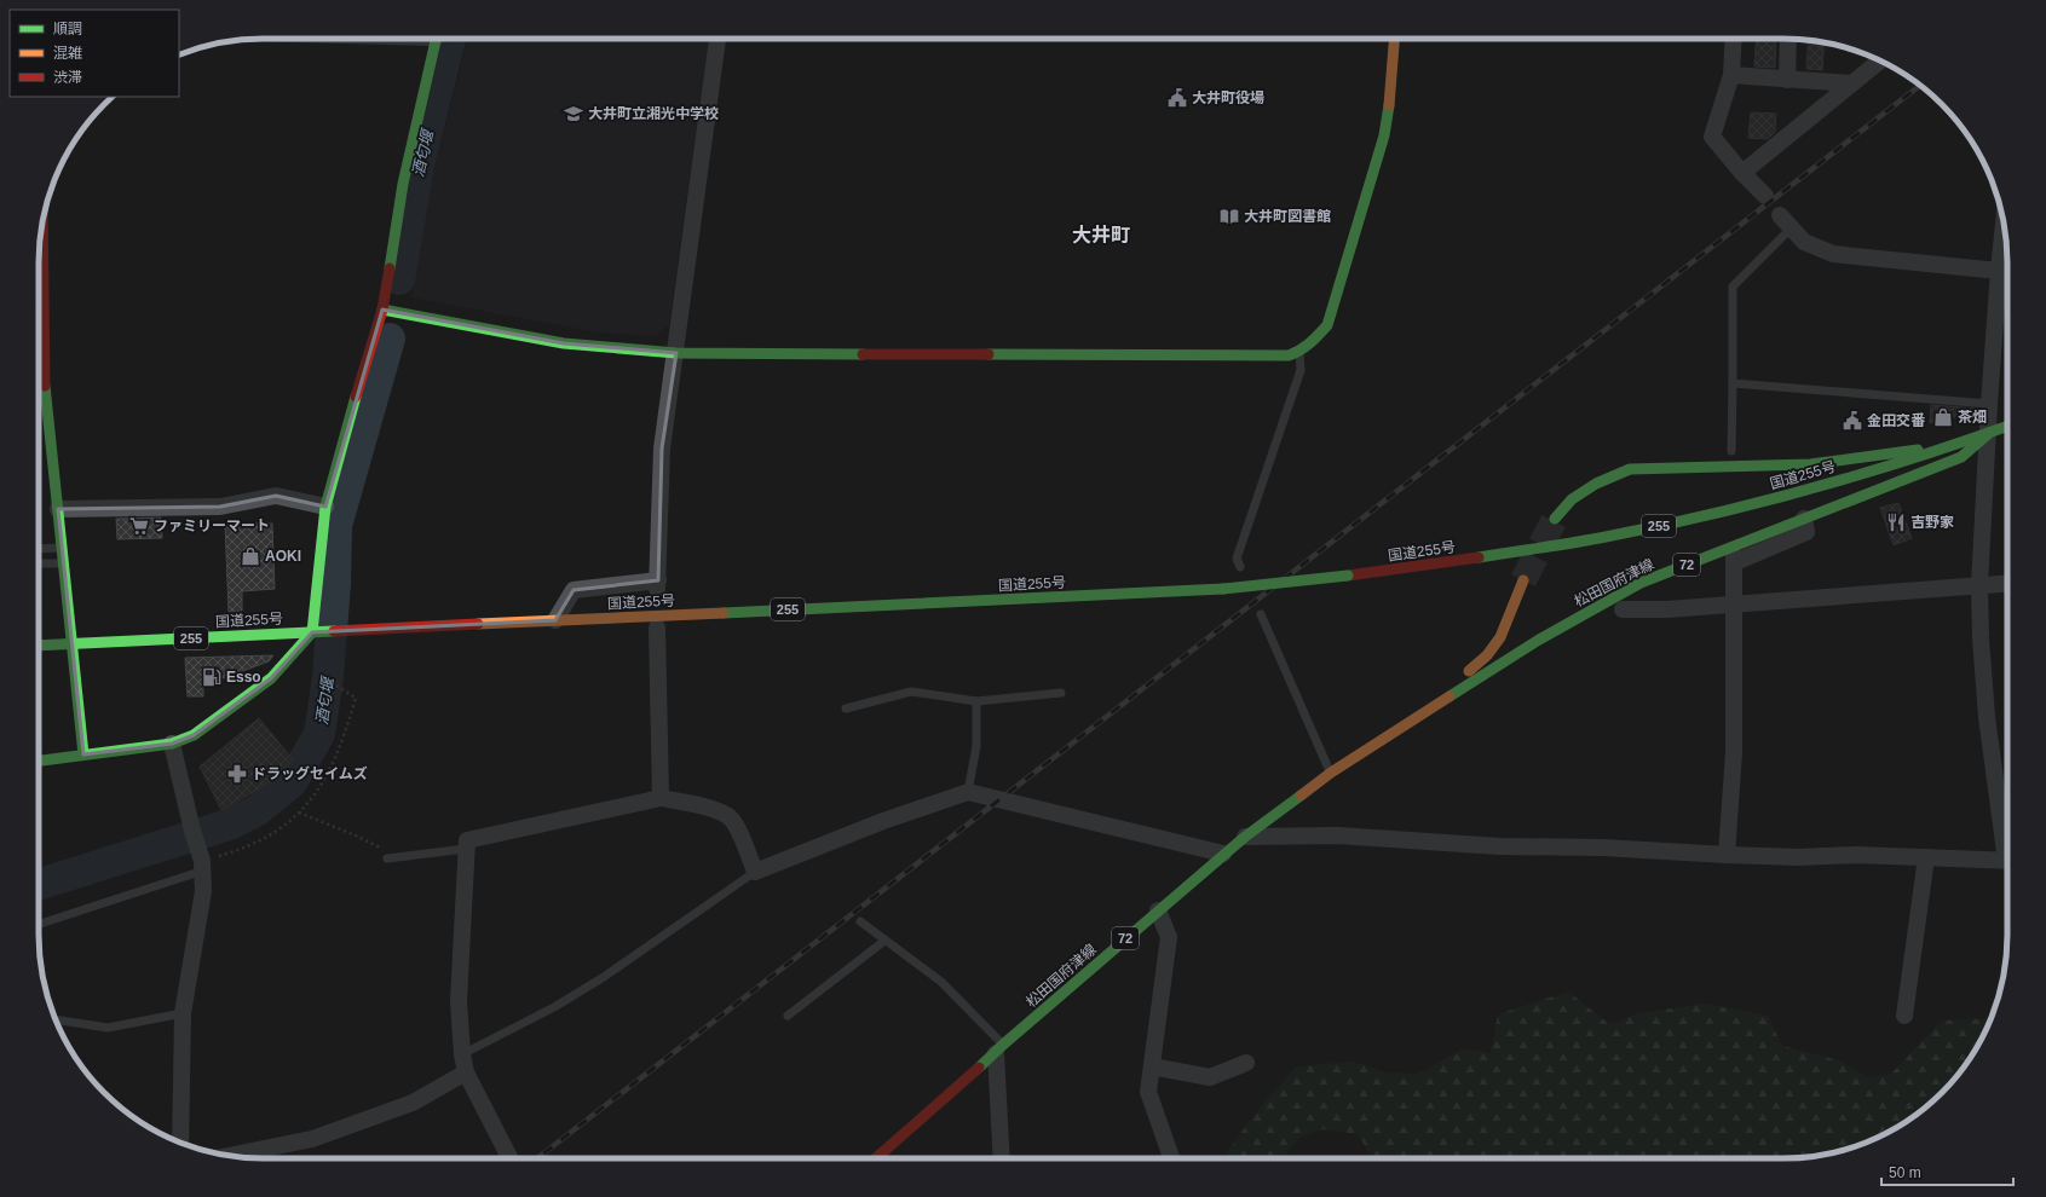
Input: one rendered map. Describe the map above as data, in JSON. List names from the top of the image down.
{
  "streets": {
    "main road": [
      "国道255号",
      "255",
      "72",
      "松田国府津線"
    ]
  },
  "crossings": [
    ["国道255号", "松田国府津線"]
  ],
  "districts": ["大井町"],
  "water": ["酒匂堰"],
  "places": {
    "public building": ["大井町役場", "金田交番"],
    "school or university": ["大井町立湘光中学校"],
    "library": ["大井町図書館"],
    "shop": ["茶畑", "AOKI"],
    "restaurant": ["吉野家"],
    "supermarket": ["ファミリーマート"],
    "fuel station": ["Esso"],
    "pharmacy": ["ドラッグセイムズ"]
  },
  "legend": ["順調", "混雑", "渋滞"],
  "scale_bar": "50 m"
}
